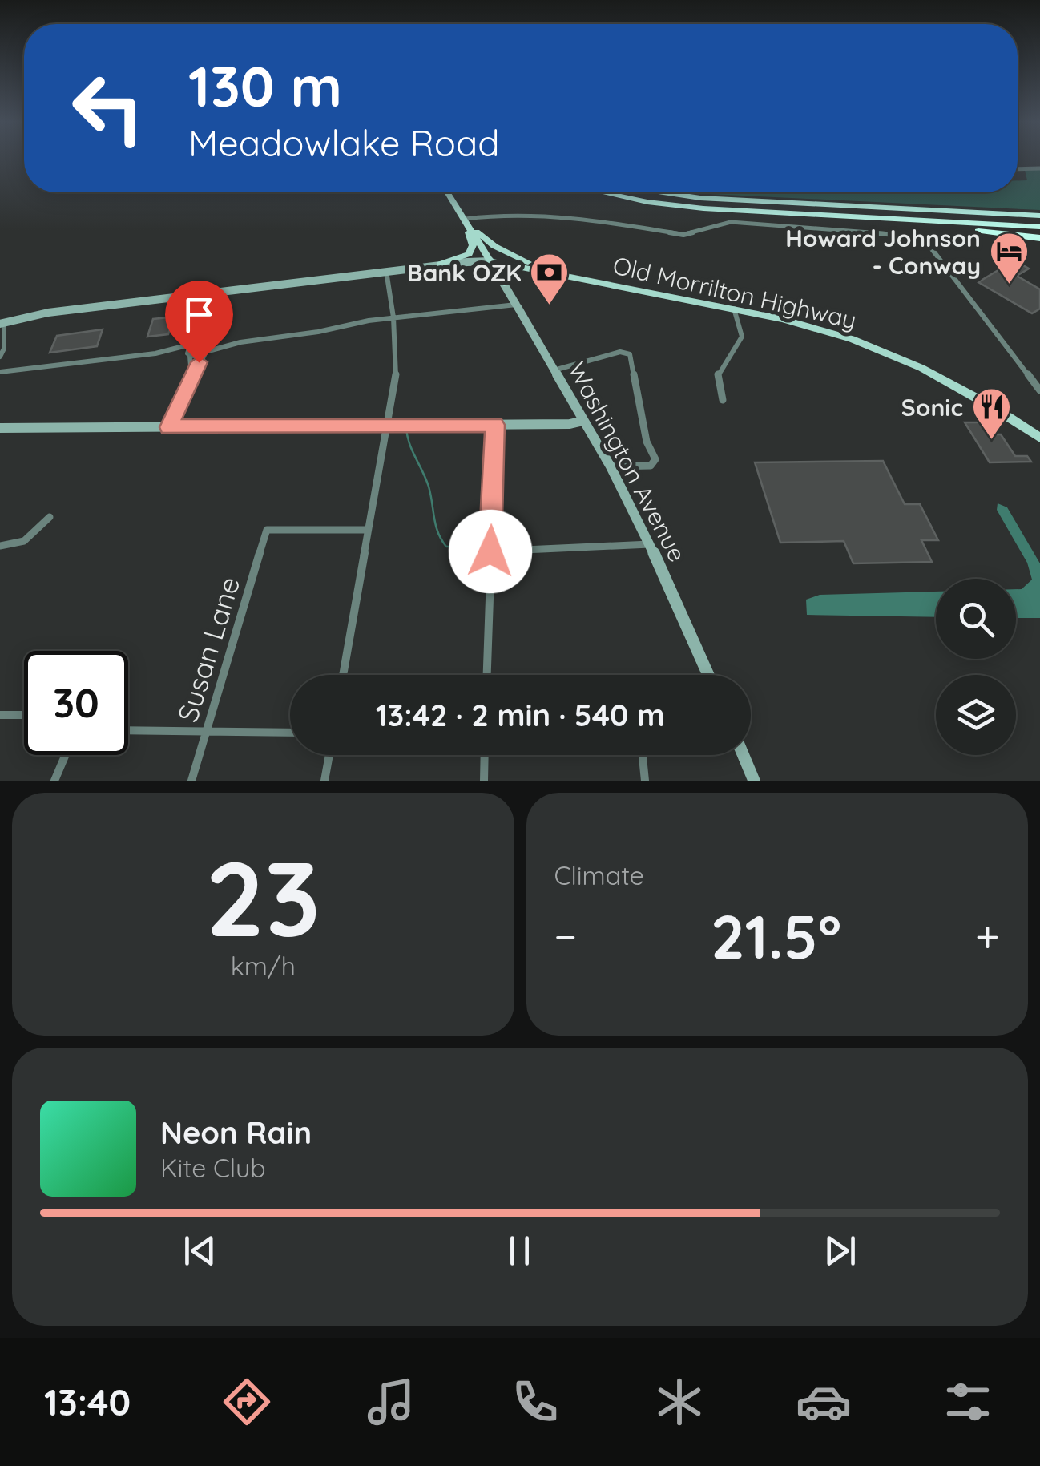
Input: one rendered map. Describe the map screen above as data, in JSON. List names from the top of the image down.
{
  "streets": {
    "main road": ["Old Morrilton Highway"],
    "street": ["Washington Avenue", "Susan Lane"]
  },
  "crossings": [
    ["Old Morrilton Highway", "Washington Avenue"]
  ],
  "places": {
    "hotel": ["Howard Johnson - Conway"],
    "bank": ["Bank OZK"],
    "restaurant": ["Sonic"]
  },
  "page": {
    "turn": ["130 m", "Meadowlake Road"],
    "limit": "30",
    "trip": "13:42 · 2 min · 540 m",
    "tile": [
      ["23", "km/h"],
      "Climate"
    ],
    "heat": ["−", "21.5°", "+"],
    "song": ["Neon Rain", "Kite Club"],
    "tabs": "13:40"
  }
}
